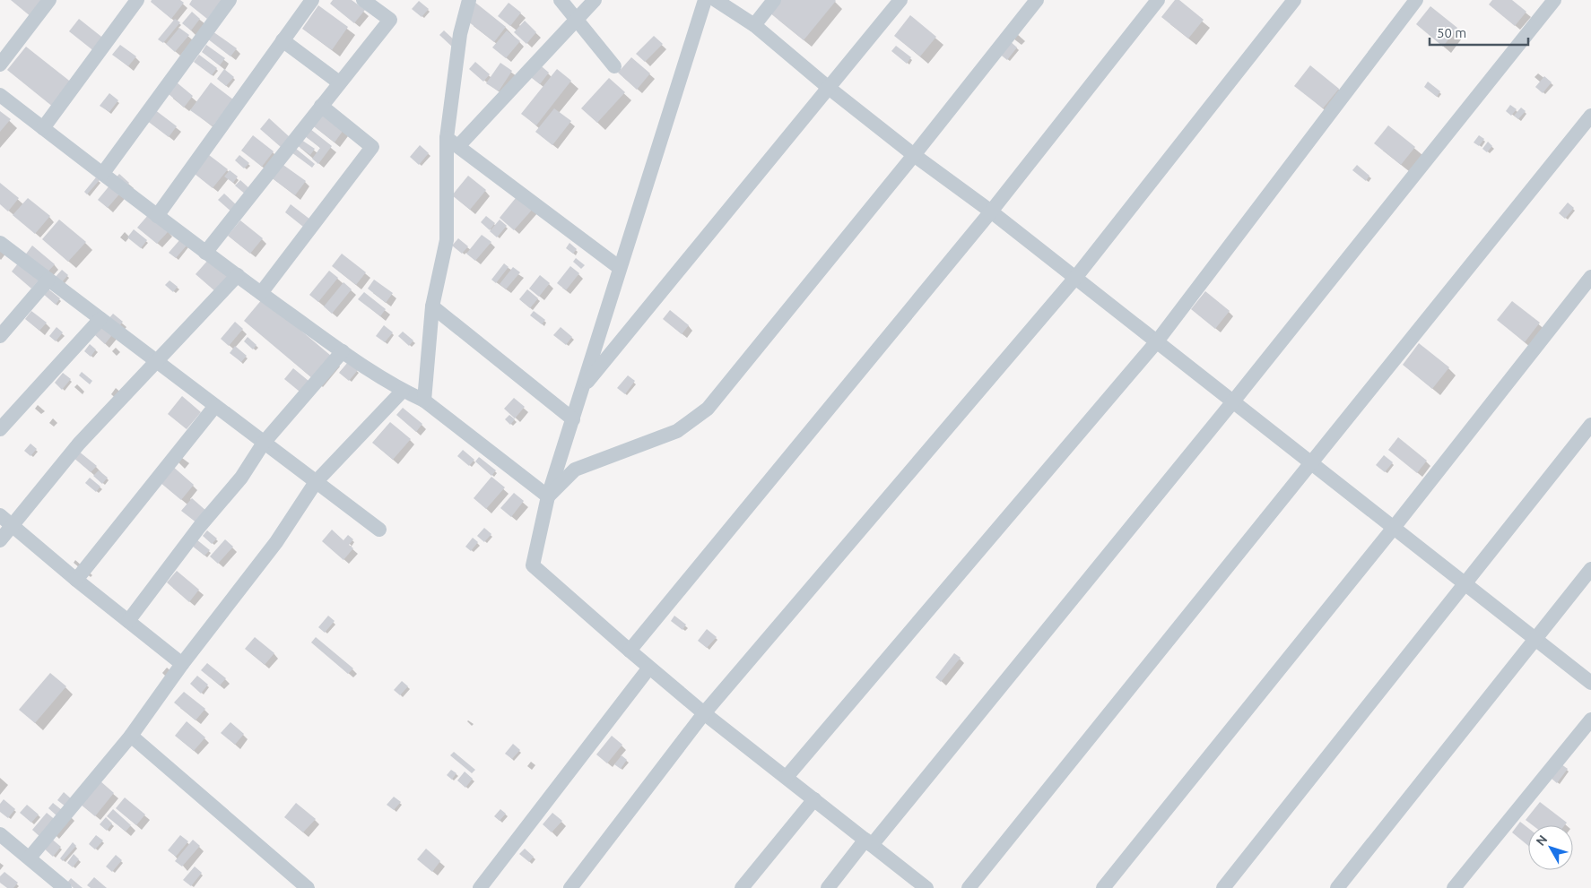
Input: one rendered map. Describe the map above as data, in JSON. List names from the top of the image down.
{
  "scale_bar": "50 m",
  "north": "top left"
}
